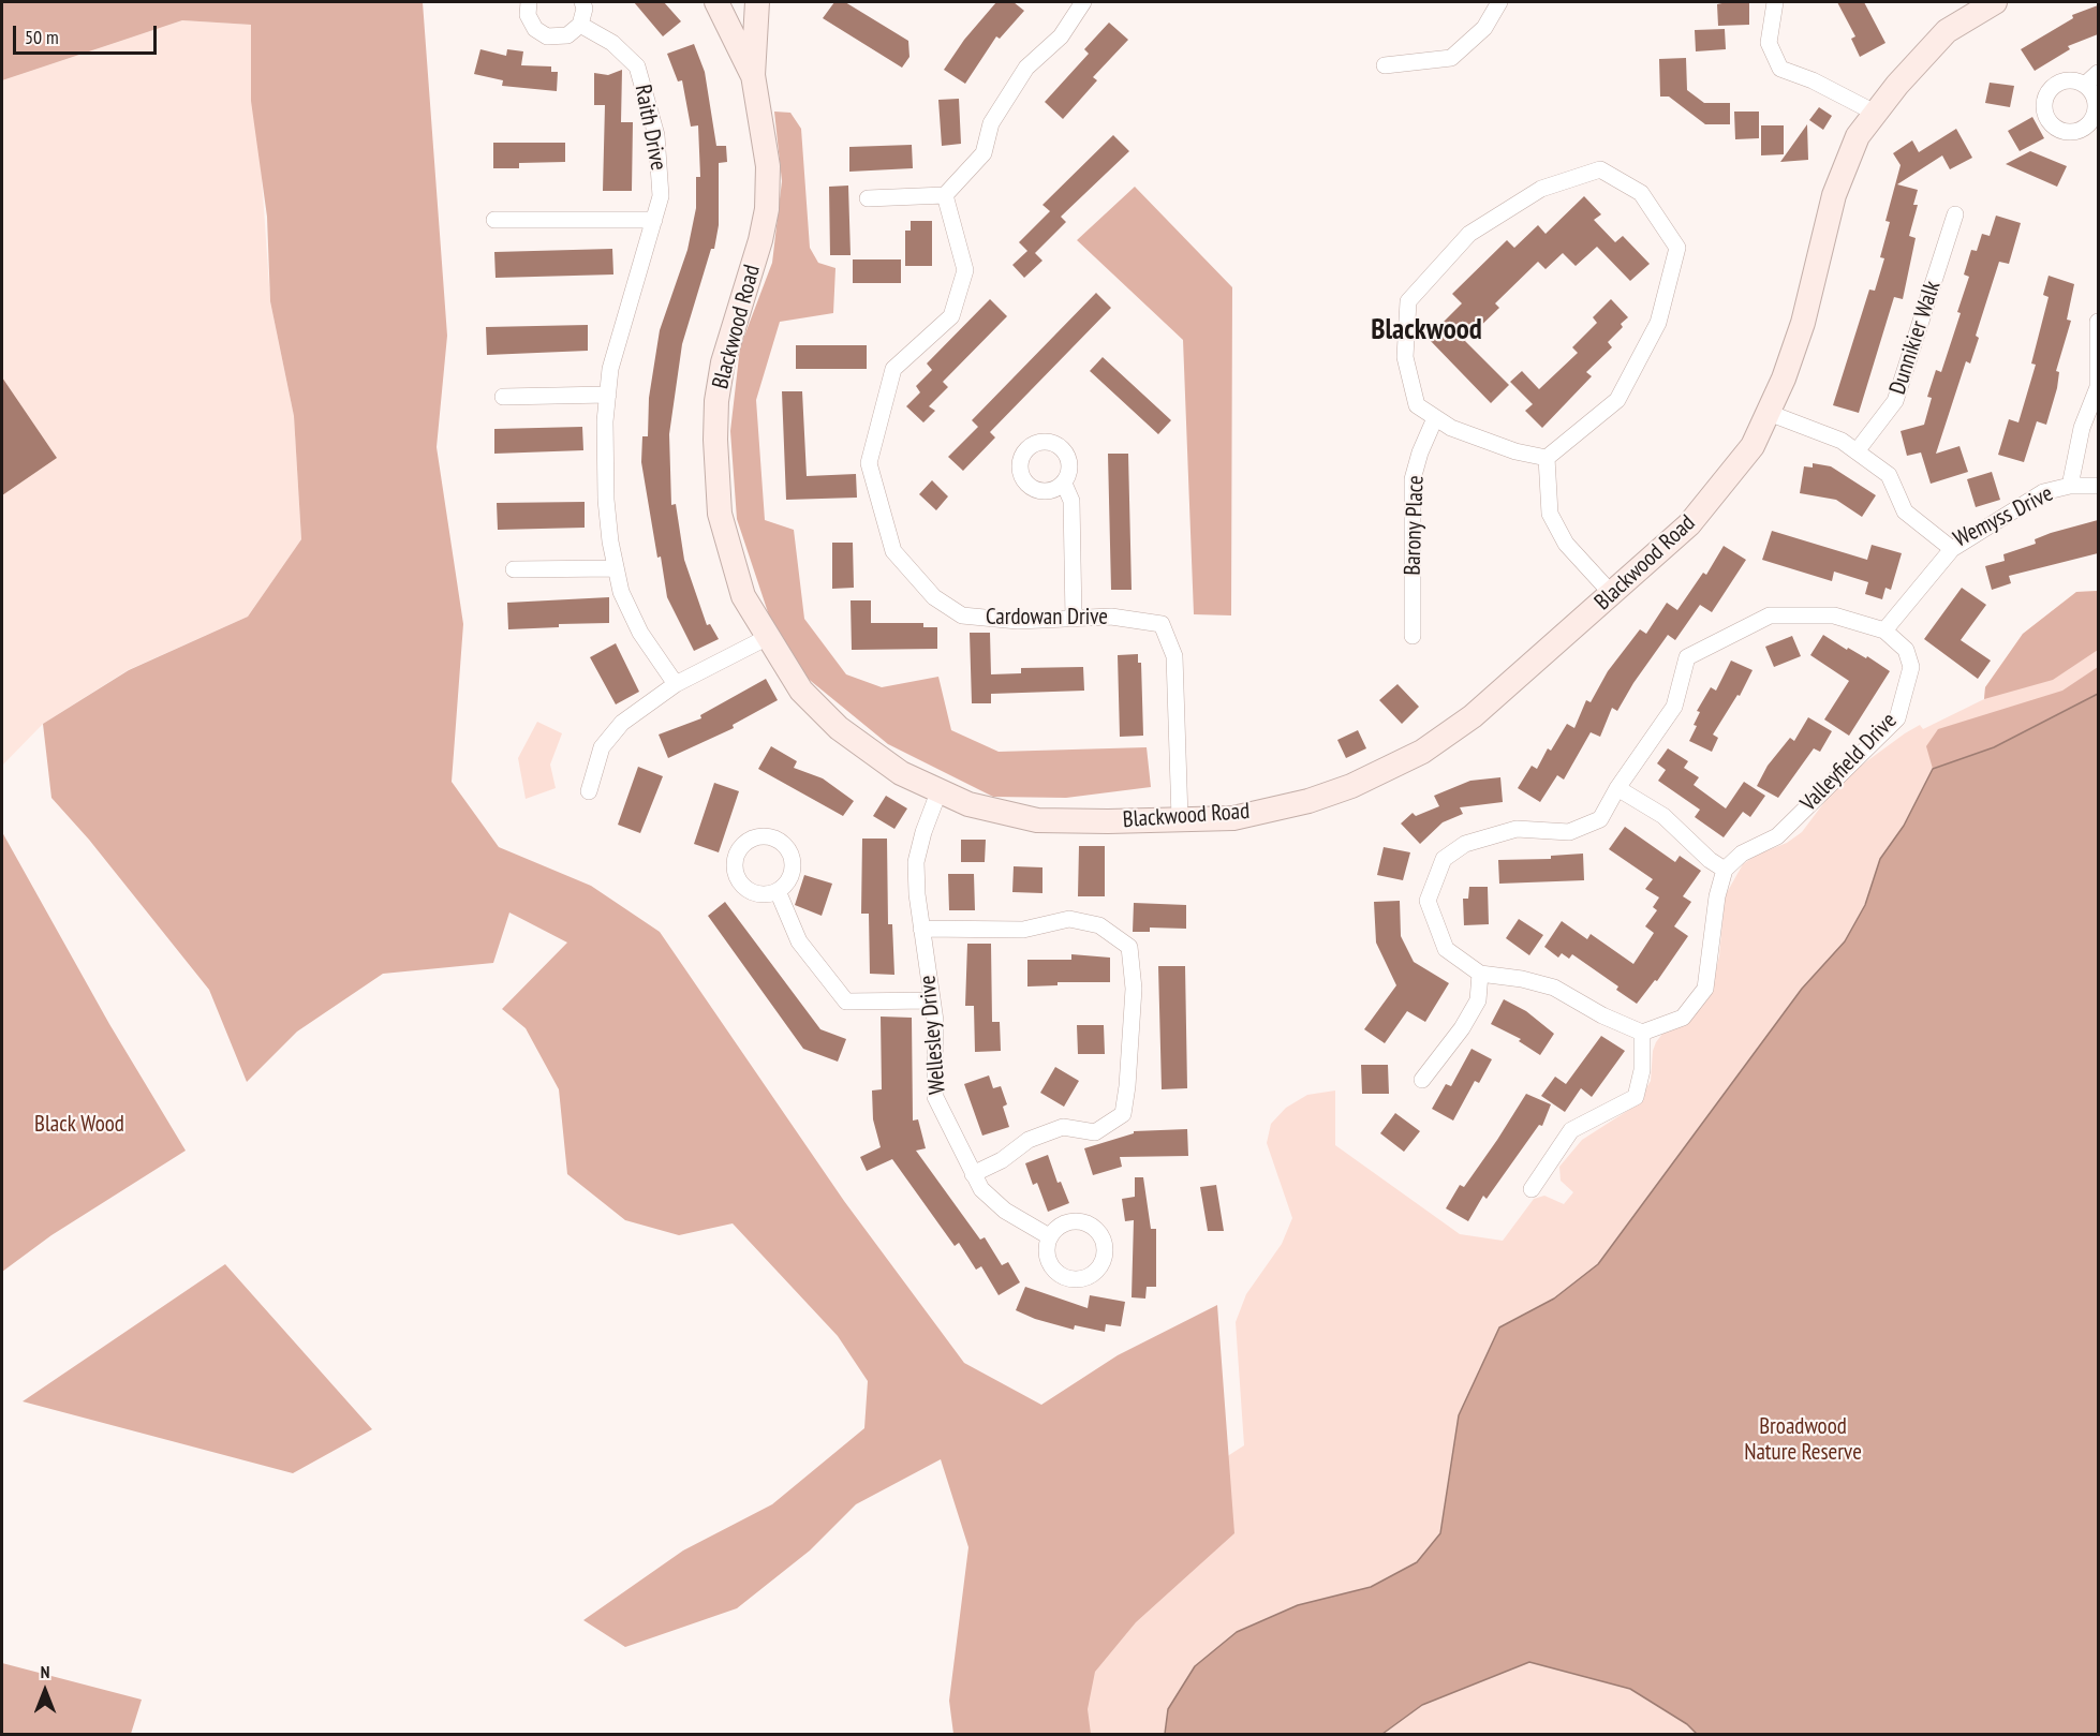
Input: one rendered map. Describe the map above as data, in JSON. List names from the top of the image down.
{
  "streets": {
    "street": [
      "Raith Drive",
      "Blackwood Road",
      "Dunnikier Walk",
      "Wemyss Drive",
      "Barony Place",
      "Cardowan Drive",
      "Valleyfield Drive",
      "Wellesley Drive"
    ]
  },
  "crossings": [
    ["Blackwood Road", "Wemyss Drive"],
    ["Blackwood Road", "Cardowan Drive"],
    ["Blackwood Road", "Wellesley Drive"],
    ["Dunnikier Walk", "Wemyss Drive"]
  ],
  "districts": ["Blackwood"],
  "parks": ["Black Wood", "Broadwood Nature Reserve"],
  "scale_bar": "50 m",
  "north": "top"
}
